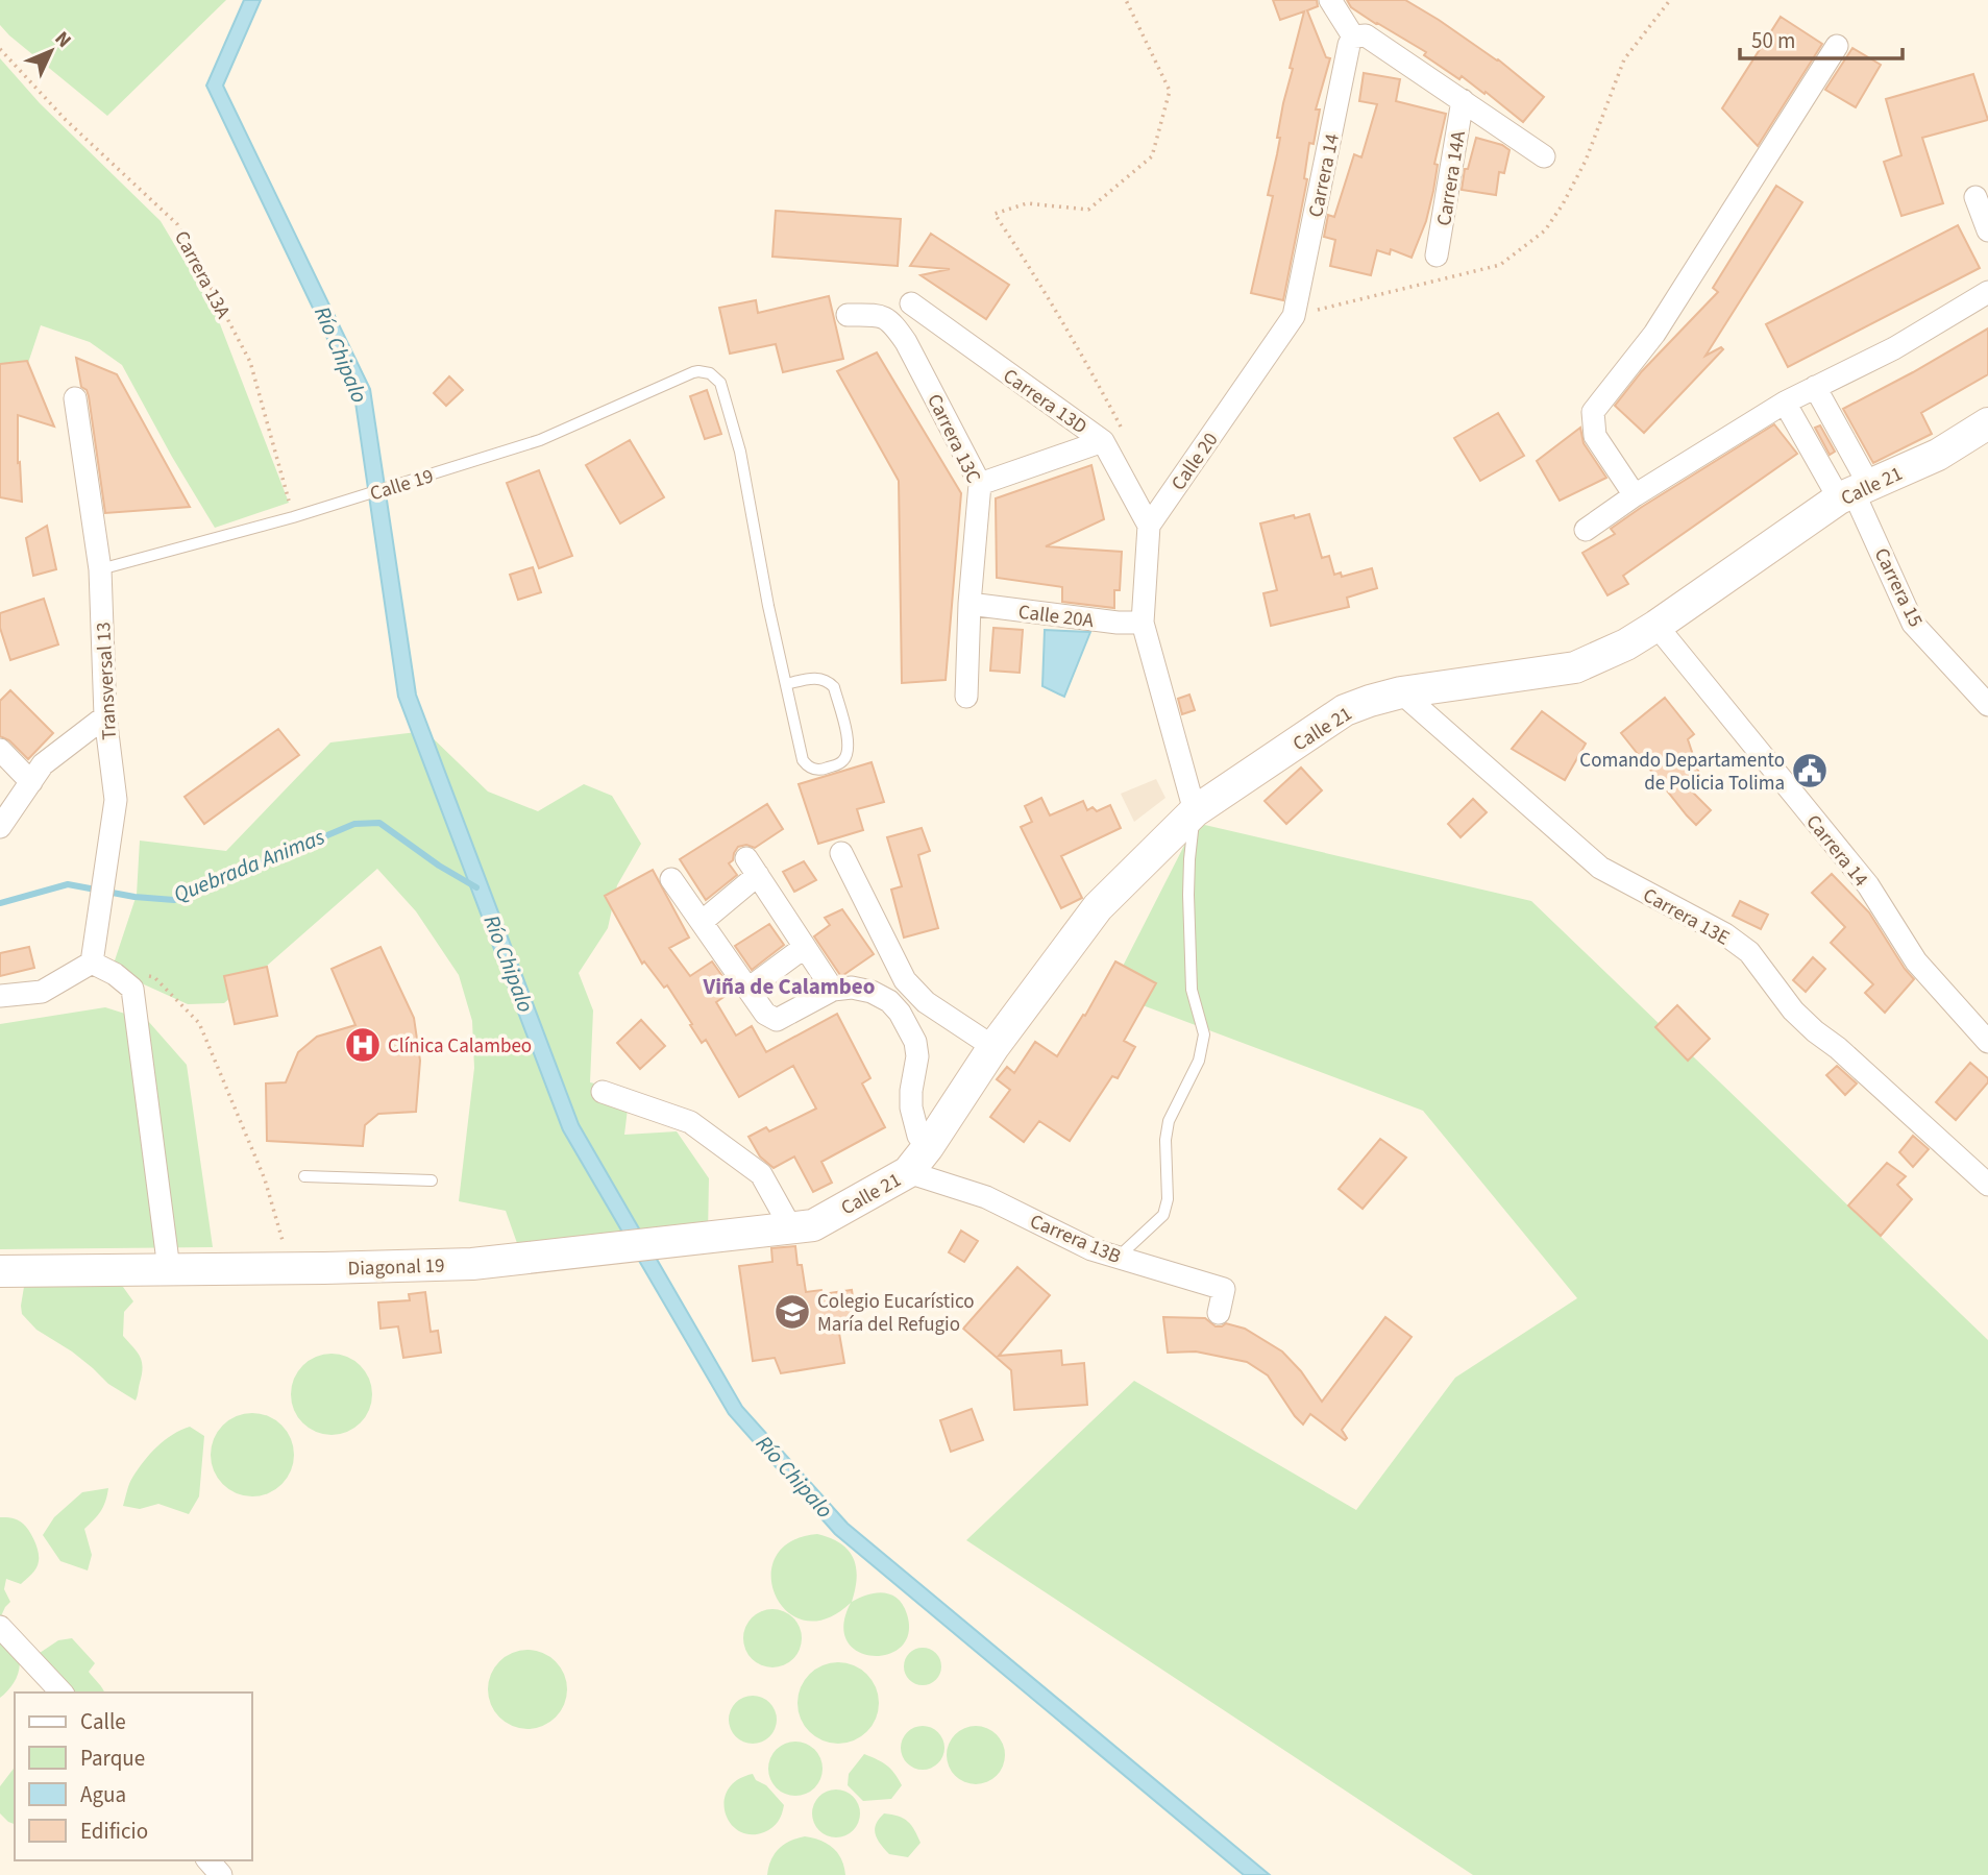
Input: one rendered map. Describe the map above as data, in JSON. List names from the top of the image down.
{
  "streets": {
    "street": [
      "Carrera 14",
      "Carrera 14A",
      "Carrera 13D",
      "Carrera 13C",
      "Calle 20",
      "Calle 21",
      "Carrera 15",
      "Calle 20A",
      "Transversal 13",
      "Carrera 13E",
      "Carrera 13B",
      "Diagonal 19"
    ],
    "lane": ["Calle 19"],
    "path": ["Carrera 13A"]
  },
  "crossings": [
    ["Carrera 14", "Calle 20"],
    ["Carrera 14", "Calle 21"],
    ["Carrera 13A", "Calle 19"],
    ["Carrera 13D", "Calle 20"],
    ["Carrera 13C", "Calle 20A"],
    ["Calle 19", "Transversal 13"],
    ["Calle 21", "Carrera 15"],
    ["Calle 21", "Carrera 13E"],
    ["Calle 21", "Carrera 13B"],
    ["Calle 21", "Diagonal 19"]
  ],
  "districts": ["Viña de Calambeo"],
  "water": ["Río Chipalo", "Quebrada Animas"],
  "places": {
    "public building": ["Comando Departamento de Policia Tolima"],
    "hospital": ["Clínica Calambeo"],
    "school or university": ["Colegio Eucarístico María del Refugio"]
  },
  "legend": [
    "Calle",
    "Parque",
    "Agua",
    "Edificio"
  ],
  "scale_bar": "50 m",
  "north": "top right"
}
